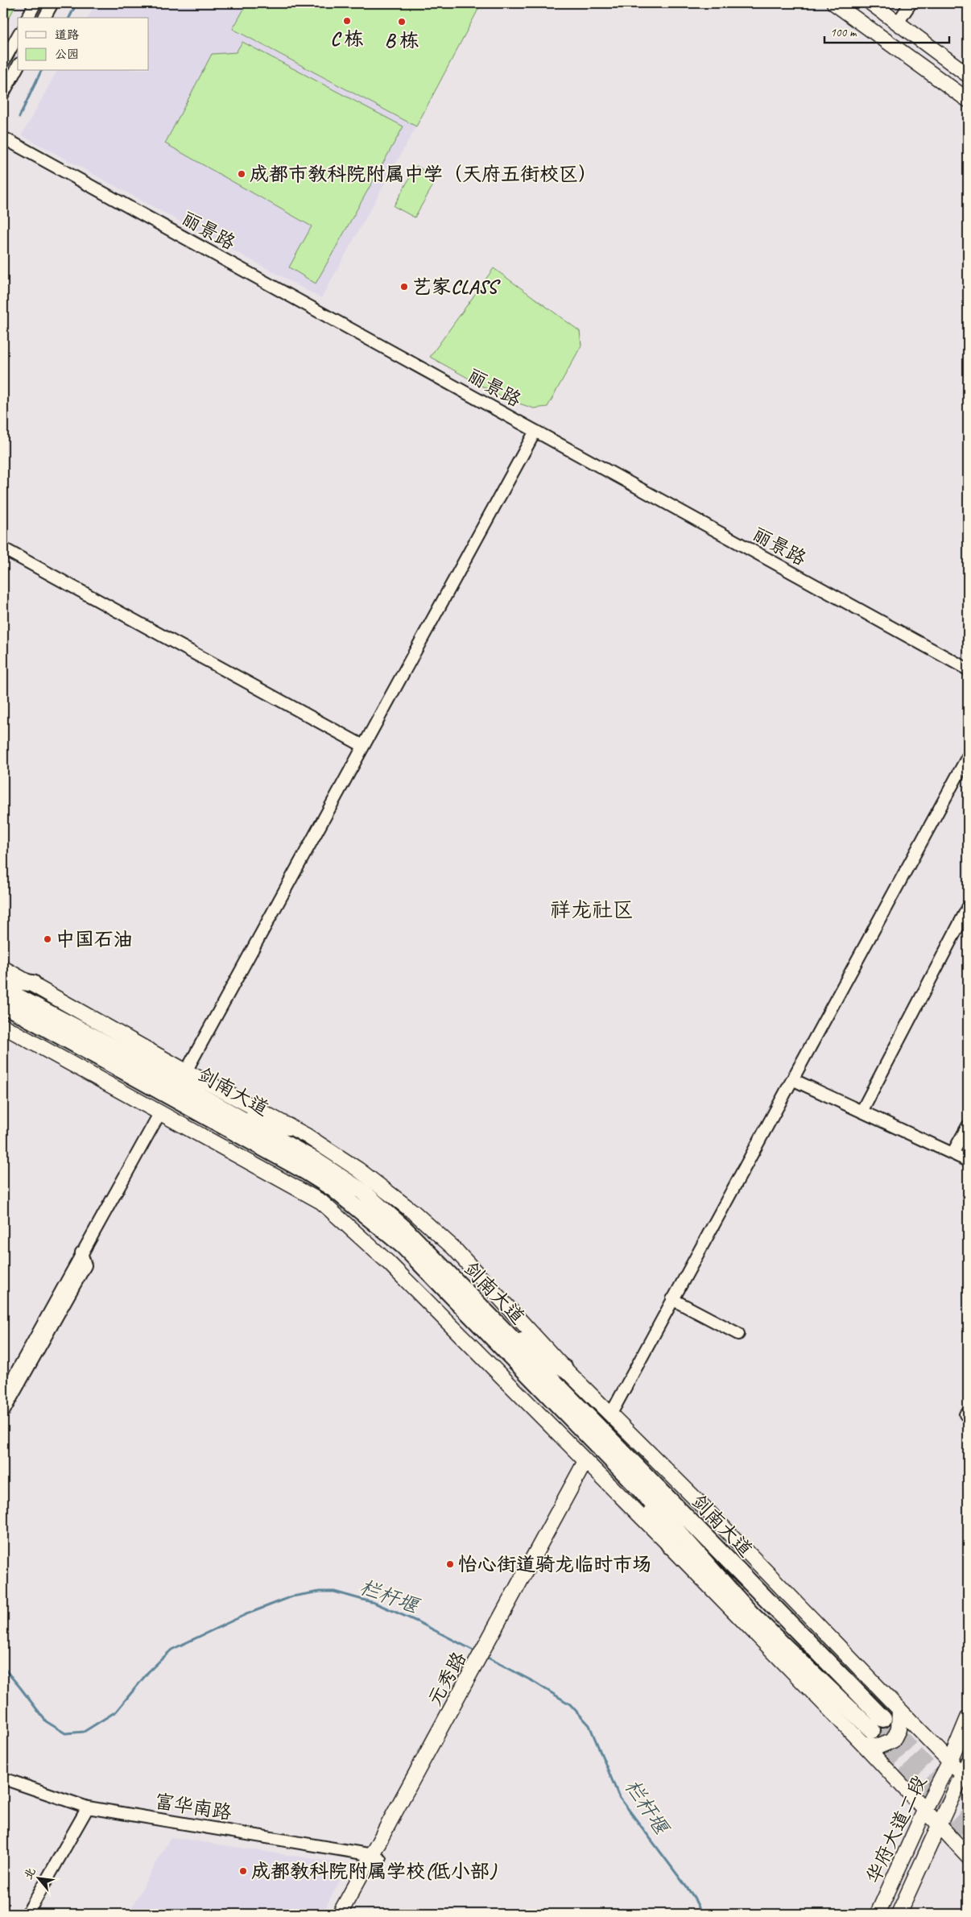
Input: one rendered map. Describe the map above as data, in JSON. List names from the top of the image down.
{
  "streets": {
    "highway": ["剑南大道"],
    "main road": ["元秀路", "华府大道二段"],
    "street": ["丽景路", "富华南路"]
  },
  "crossings": [
    ["元秀路", "富华南路"]
  ],
  "districts": ["祥龙社区"],
  "water": ["栏杆堰"],
  "places": [
    "C 栋",
    "B 栋",
    "成都市教科院附属中学（天府五街校区）",
    "艺家CLASS",
    "中国石油",
    "怡心街道骑龙临时市场",
    "成都教科院附属学校(低小部)"
  ],
  "legend": ["道路", "公园"],
  "scale_bar": "100 m",
  "north": "top left"
}
